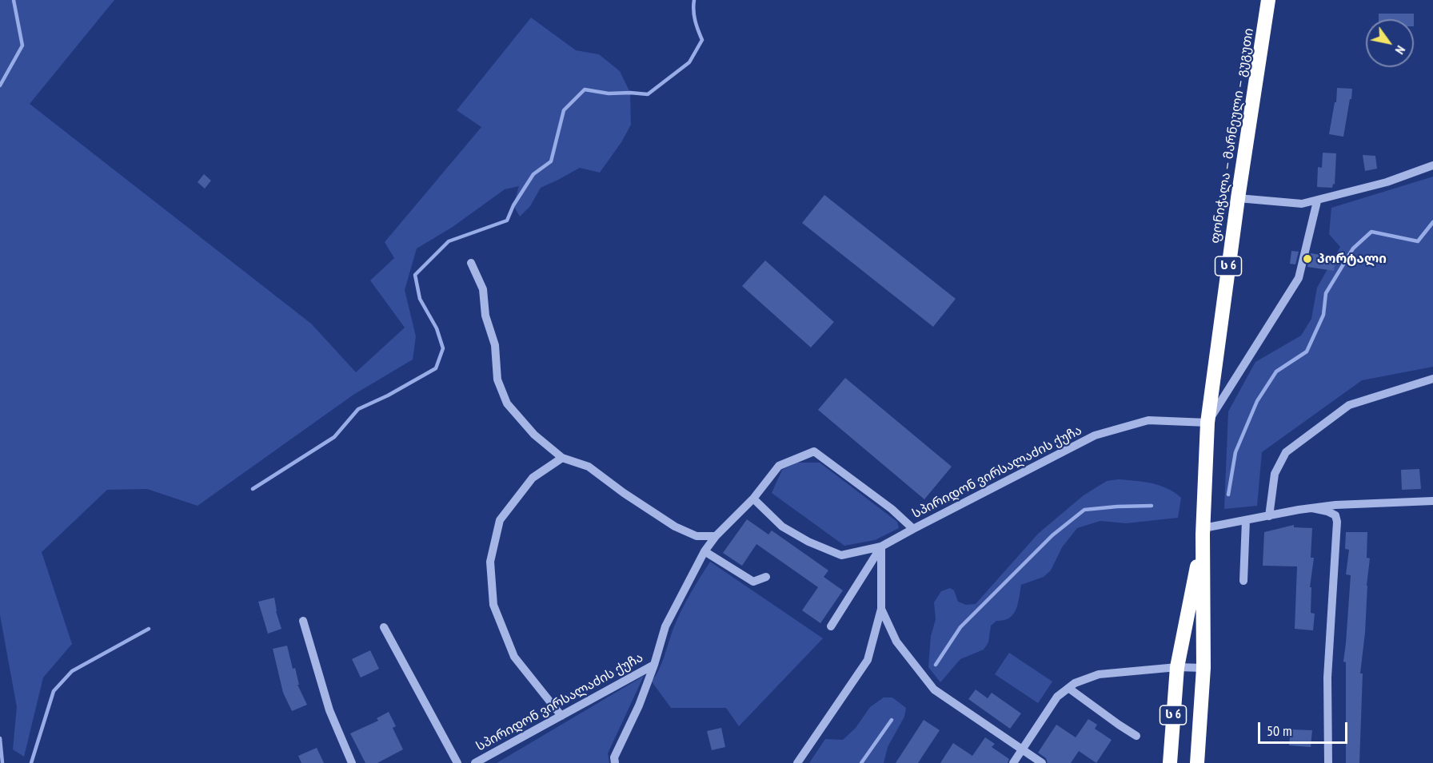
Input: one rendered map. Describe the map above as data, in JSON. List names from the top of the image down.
{
  "streets": {
    "highway": ["ფონიჭალა — მარნეული — გუგუთი", "ს 6"],
    "street": ["სპირიდონ ვირსალაძის ქუჩა"]
  },
  "crossings": [
    ["ფონიჭალა — მარნეული — გუგუთი", "ს 6"],
    ["ფონიჭალა — მარნეული — გუგუთი", "სპირიდონ ვირსალაძის ქუჩა"]
  ],
  "places": ["პორტალი"],
  "scale_bar": "50 m",
  "north": "bottom right"
}
